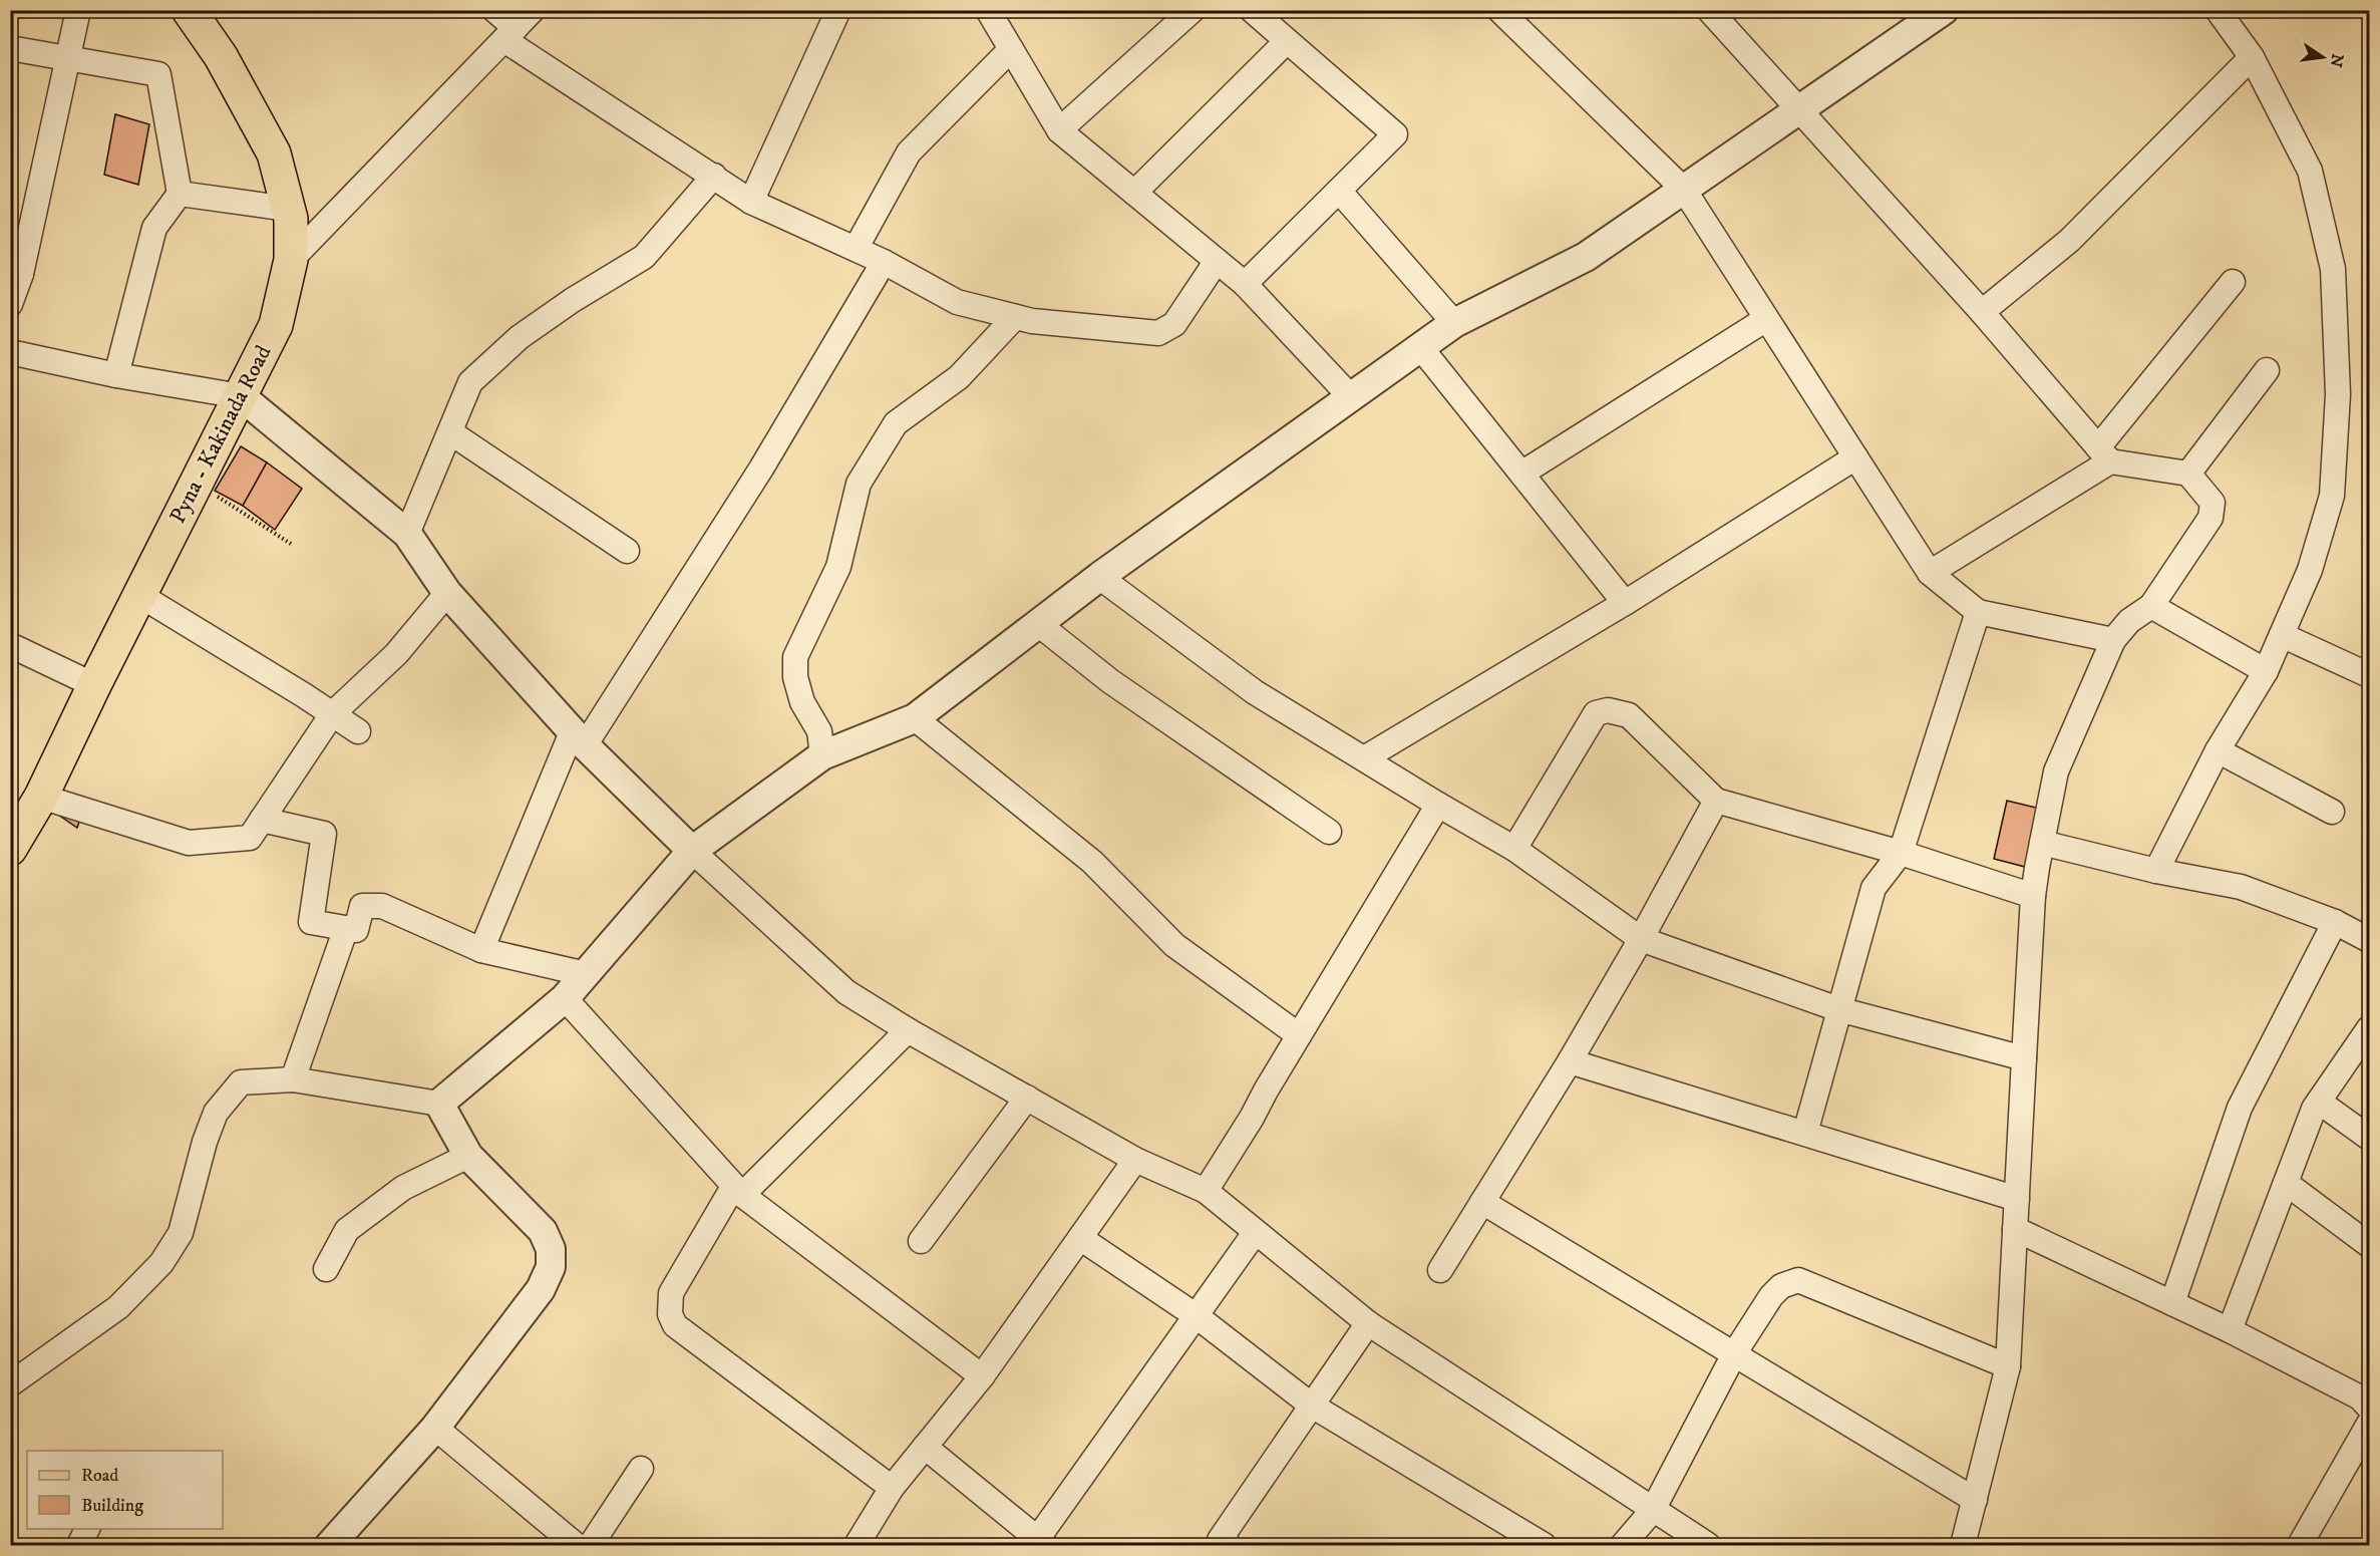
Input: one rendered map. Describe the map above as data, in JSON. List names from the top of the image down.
{
  "streets": {
    "main road": ["Pyna - Kakinada Road"]
  },
  "legend": ["Road", "Building"],
  "north": "right"
}
